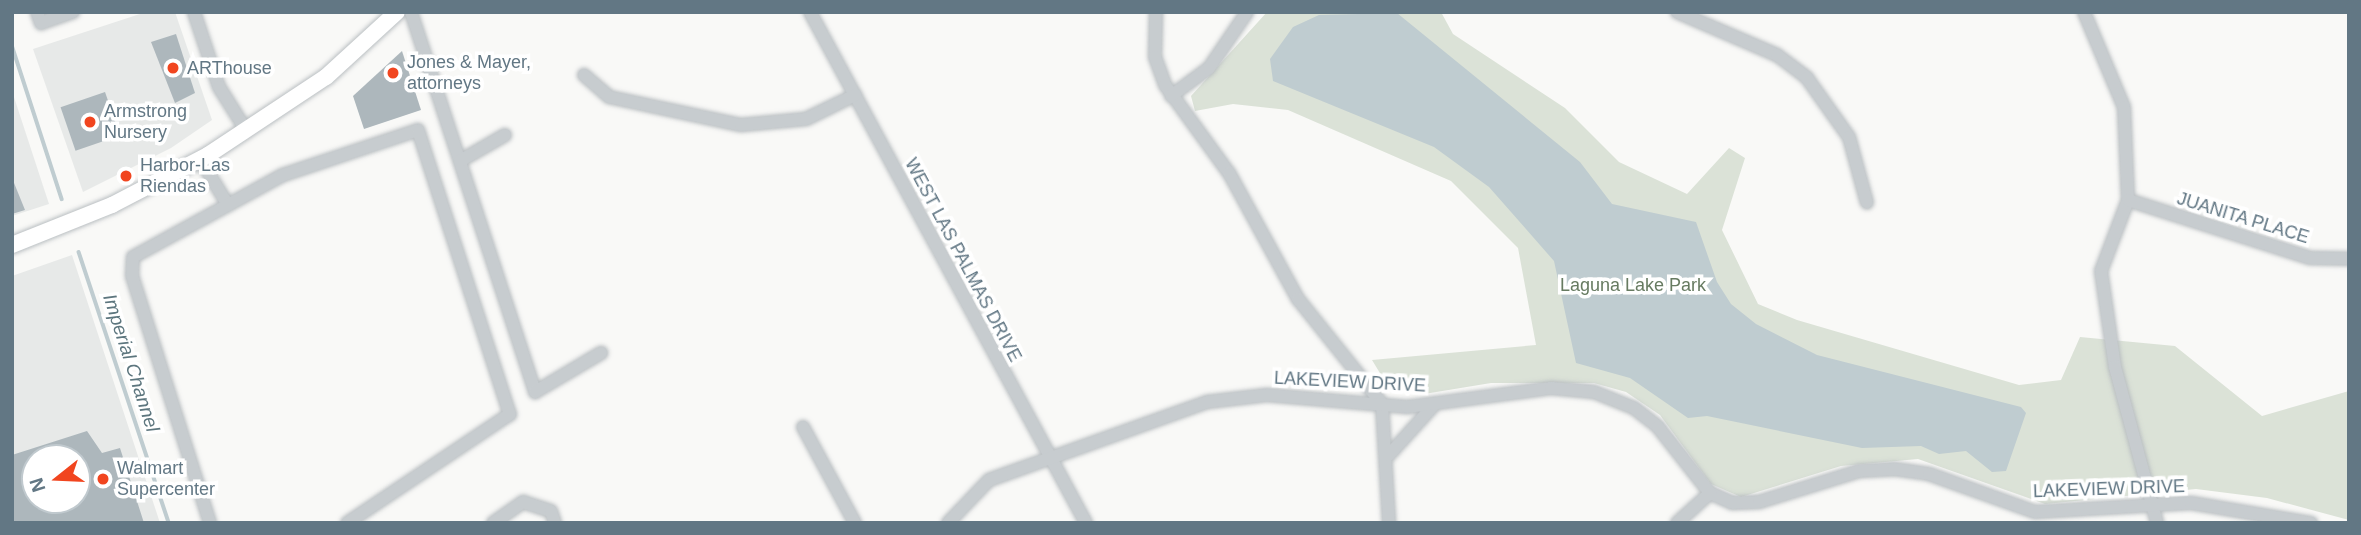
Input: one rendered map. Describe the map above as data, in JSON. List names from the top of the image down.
{
  "streets": {
    "street": ["JUANITA PLACE", "WEST LAS PALMAS DRIVE", "LAKEVIEW DRIVE"]
  },
  "crossings": [
    ["WEST LAS PALMAS DRIVE", "LAKEVIEW DRIVE"]
  ],
  "water": ["Imperial Channel"],
  "parks": ["Laguna Lake Park"],
  "places": [
    "ARThouse",
    "Jones & Mayer, attorneys",
    "Armstrong Nursery",
    "Harbor-Las Riendas",
    "Walmart Supercenter"
  ],
  "north": "left"
}
